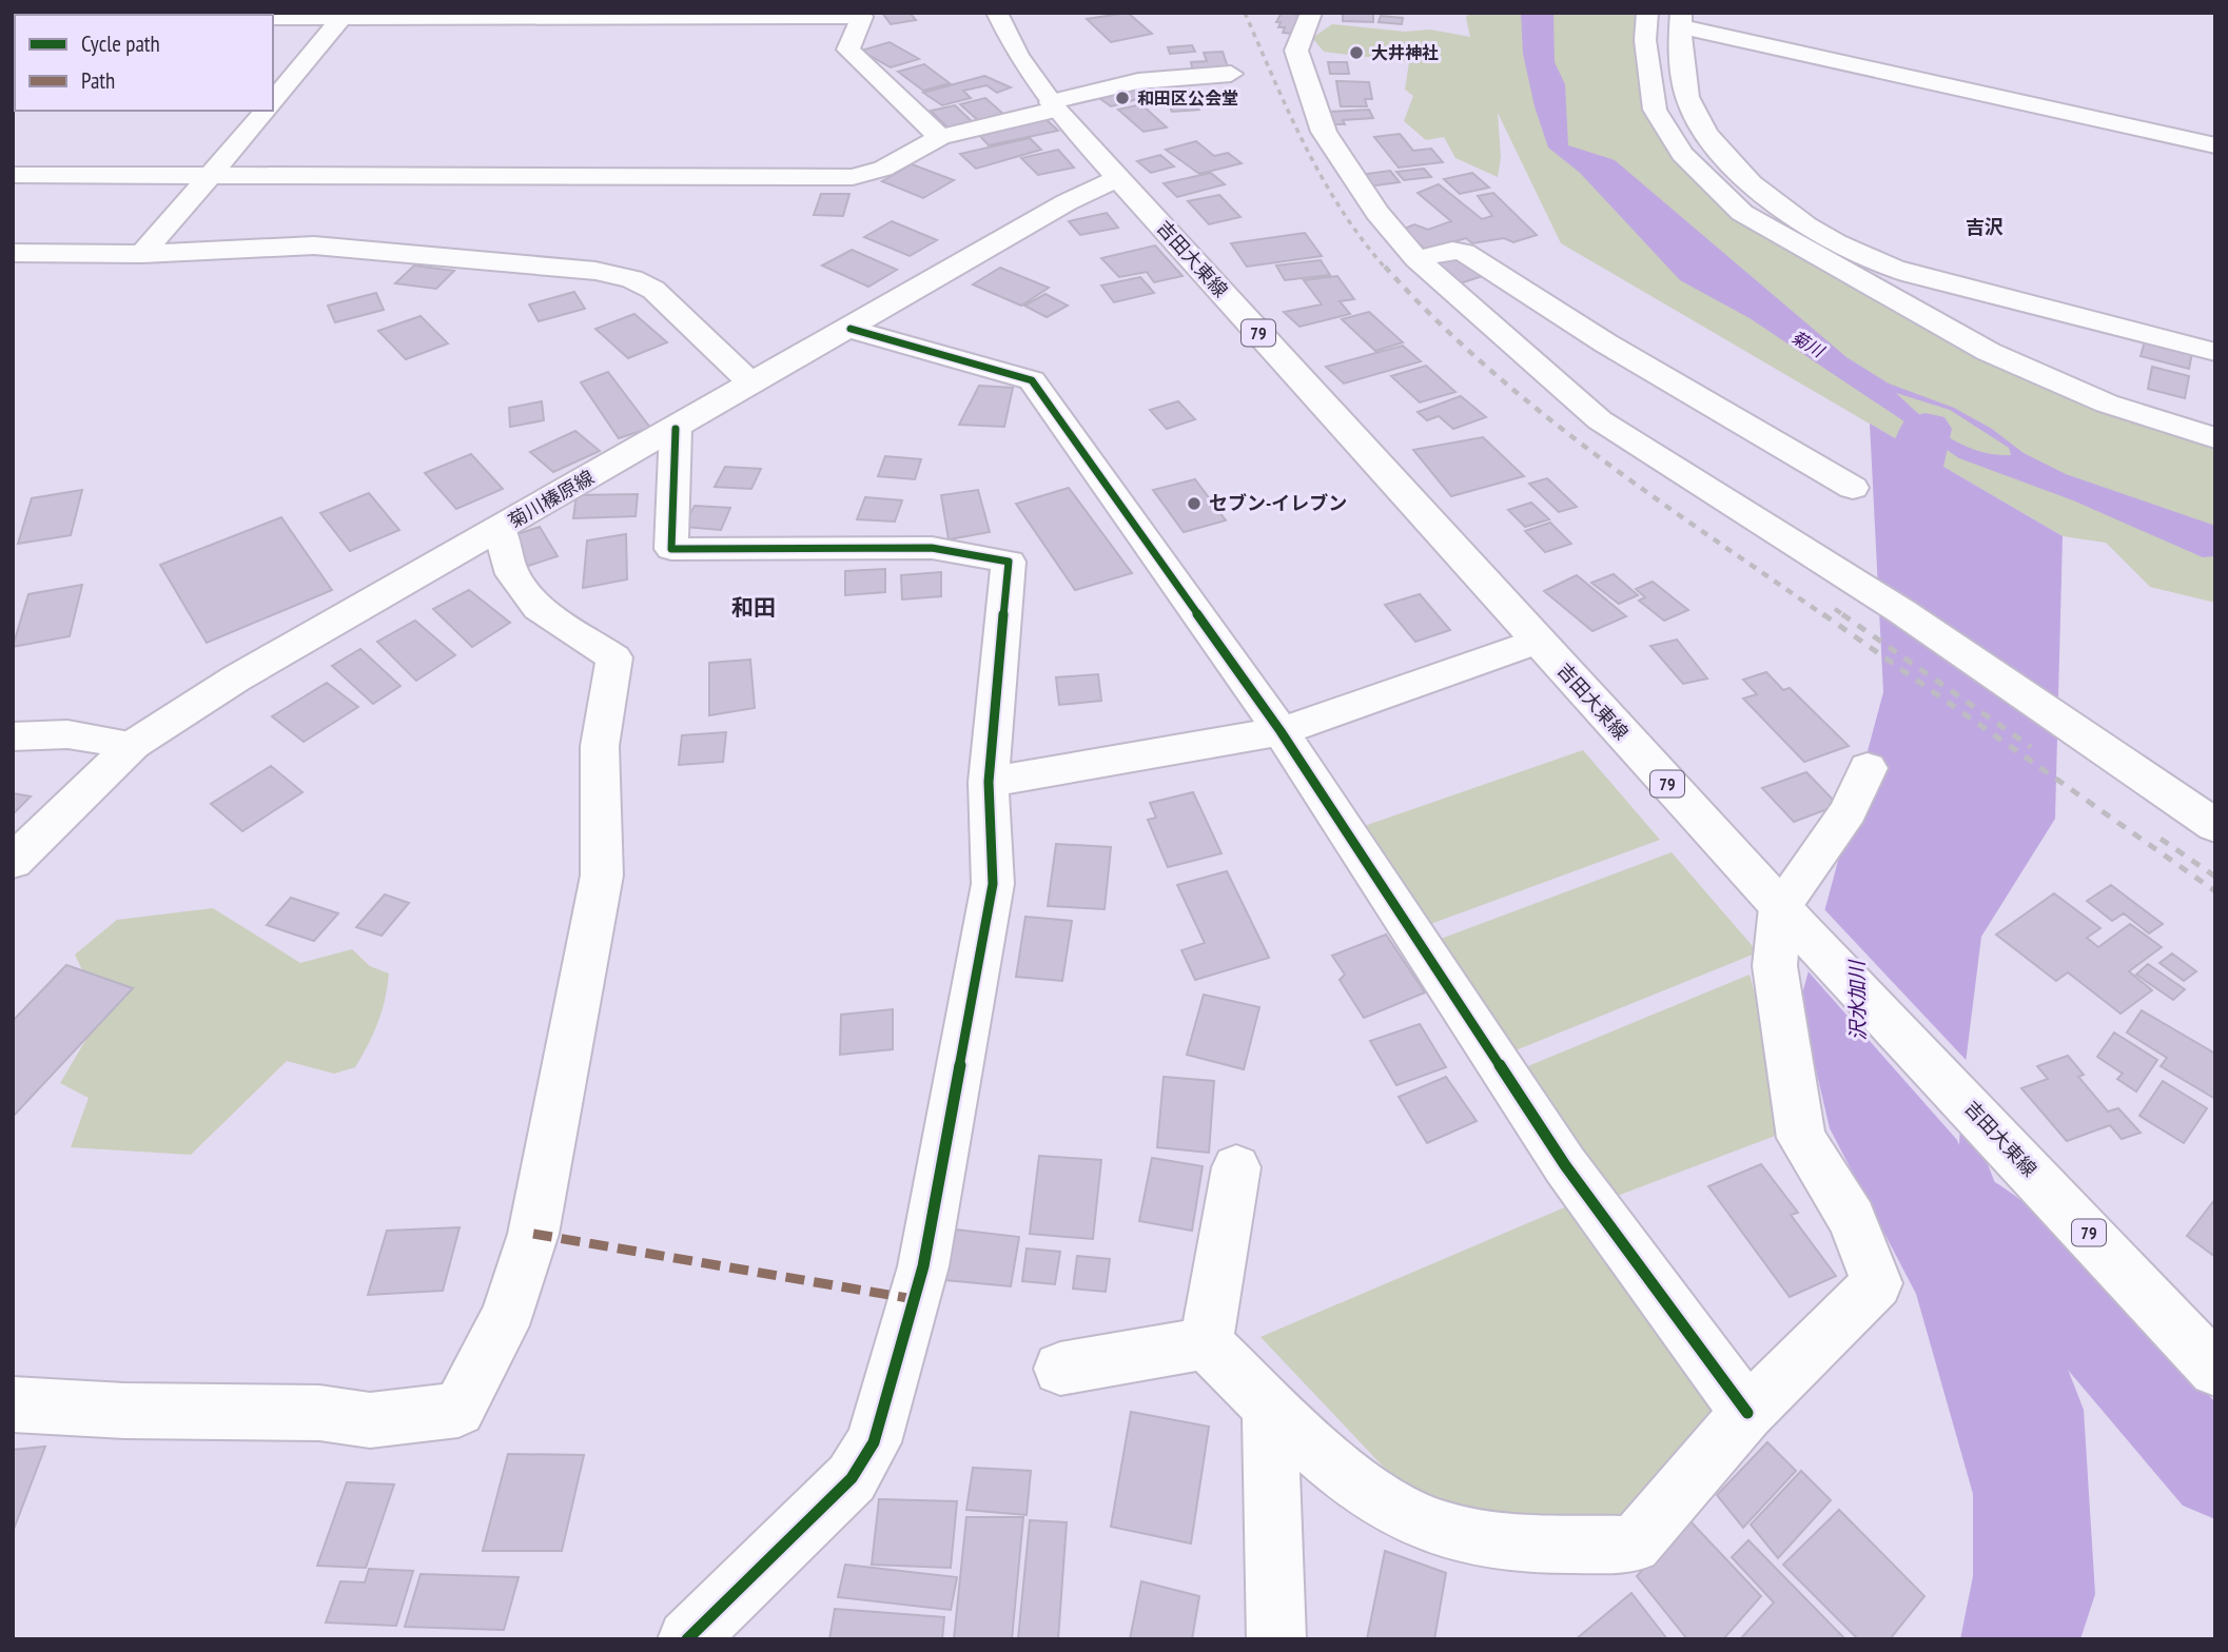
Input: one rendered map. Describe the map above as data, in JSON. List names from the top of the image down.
{
  "streets": {
    "street": ["吉田大東線", "79", "菊川榛原線"]
  },
  "crossings": [
    ["吉田大東線", "菊川榛原線"]
  ],
  "districts": ["吉沢", "和田"],
  "water": ["菊川", "沢水加川"],
  "places": ["大井神社", "和田区公会堂", "セブン-イレブン"],
  "legend": ["Cycle path", "Path"]
}
